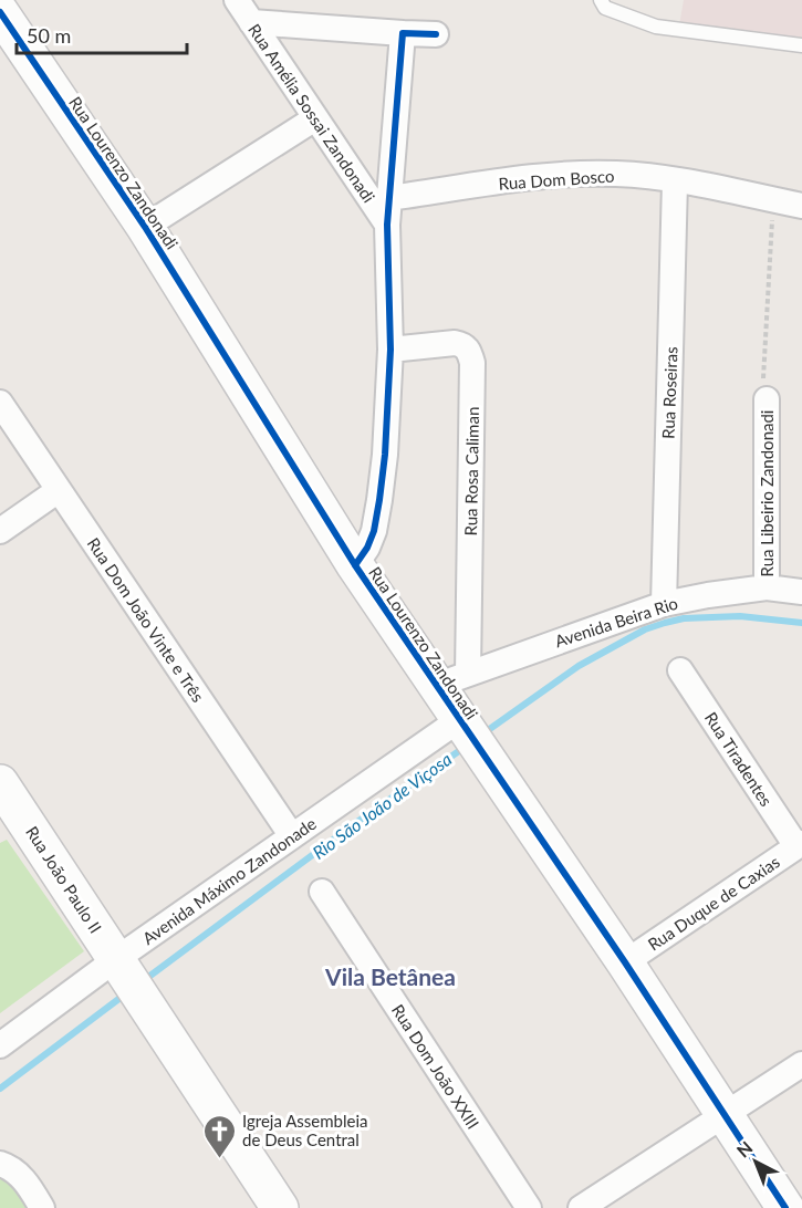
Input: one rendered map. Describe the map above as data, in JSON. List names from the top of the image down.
{
  "streets": {
    "street": [
      "Rua Amélia Sossai Zandonadi",
      "Rua Lourenzo Zandonadi",
      "Rua Dom Bosco",
      "Rua Roseiras",
      "Rua Rosa Caliman",
      "Rua Libeirio Zandonadi",
      "Rua Dom João Vinte e Três",
      "Avenida Beira Rio",
      "Rua Tiradentes",
      "Rua João Paulo II",
      "Avenida Máximo Zandonade",
      "Rua Duque de Caxias",
      "Rua Dom João XXIII"
    ]
  },
  "crossings": [
    ["Rua Lourenzo Zandonadi", "Rua Rosa Caliman"],
    ["Rua Lourenzo Zandonadi", "Avenida Beira Rio"],
    ["Rua Lourenzo Zandonadi", "Avenida Máximo Zandonade"],
    ["Rua Lourenzo Zandonadi", "Rua Duque de Caxias"],
    ["Rua Dom Bosco", "Rua Roseiras"],
    ["Rua Roseiras", "Avenida Beira Rio"],
    ["Rua Rosa Caliman", "Avenida Beira Rio"],
    ["Rua Libeirio Zandonadi", "Avenida Beira Rio"],
    ["Rua Dom João Vinte e Três", "Avenida Máximo Zandonade"],
    ["Rua Tiradentes", "Rua Duque de Caxias"],
    ["Rua João Paulo II", "Avenida Máximo Zandonade"]
  ],
  "districts": ["Vila Betânea"],
  "water": ["Rio São João de Viçosa"],
  "places": {
    "church": ["Igreja Assembleia de Deus Central"]
  },
  "scale_bar": "50 m",
  "north": "top left"
}
